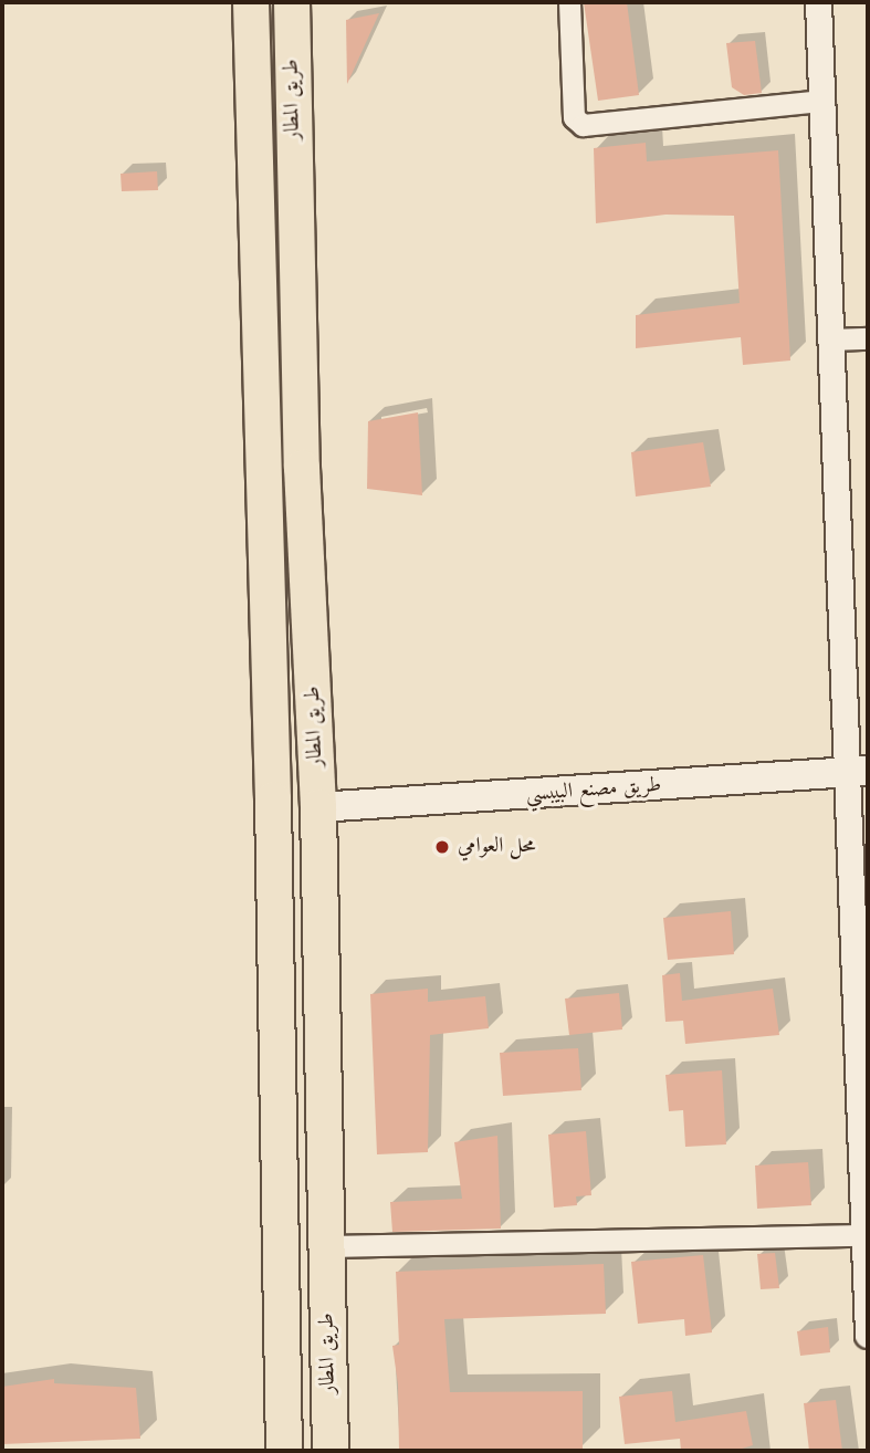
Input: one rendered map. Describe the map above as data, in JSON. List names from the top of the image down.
{
  "streets": {
    "highway": ["طريق المطار"],
    "main road": ["طريق مصنع البيبسي"]
  },
  "crossings": [
    ["طريق المطار", "طريق مصنع البيبسي"]
  ],
  "places": ["محل العوامي"]
}
